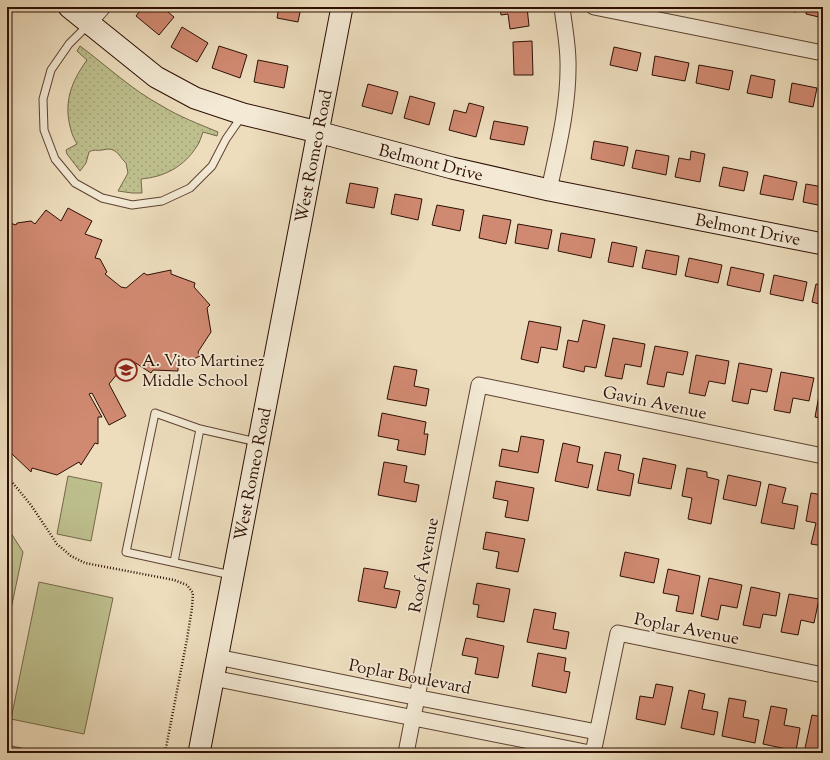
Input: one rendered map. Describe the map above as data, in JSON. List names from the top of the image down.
{
  "streets": {
    "street": [
      "West Romeo Road",
      "Belmont Drive",
      "Gavin Avenue",
      "Roof Avenue",
      "Poplar Avenue",
      "Poplar Boulevard"
    ]
  },
  "crossings": [
    ["West Romeo Road", "Belmont Drive"],
    ["West Romeo Road", "Poplar Boulevard"],
    ["Gavin Avenue", "Roof Avenue"],
    ["Roof Avenue", "Poplar Boulevard"],
    ["Poplar Avenue", "Poplar Boulevard"]
  ],
  "places": {
    "school or university": ["A. Vito Martinez Middle School"]
  }
}
